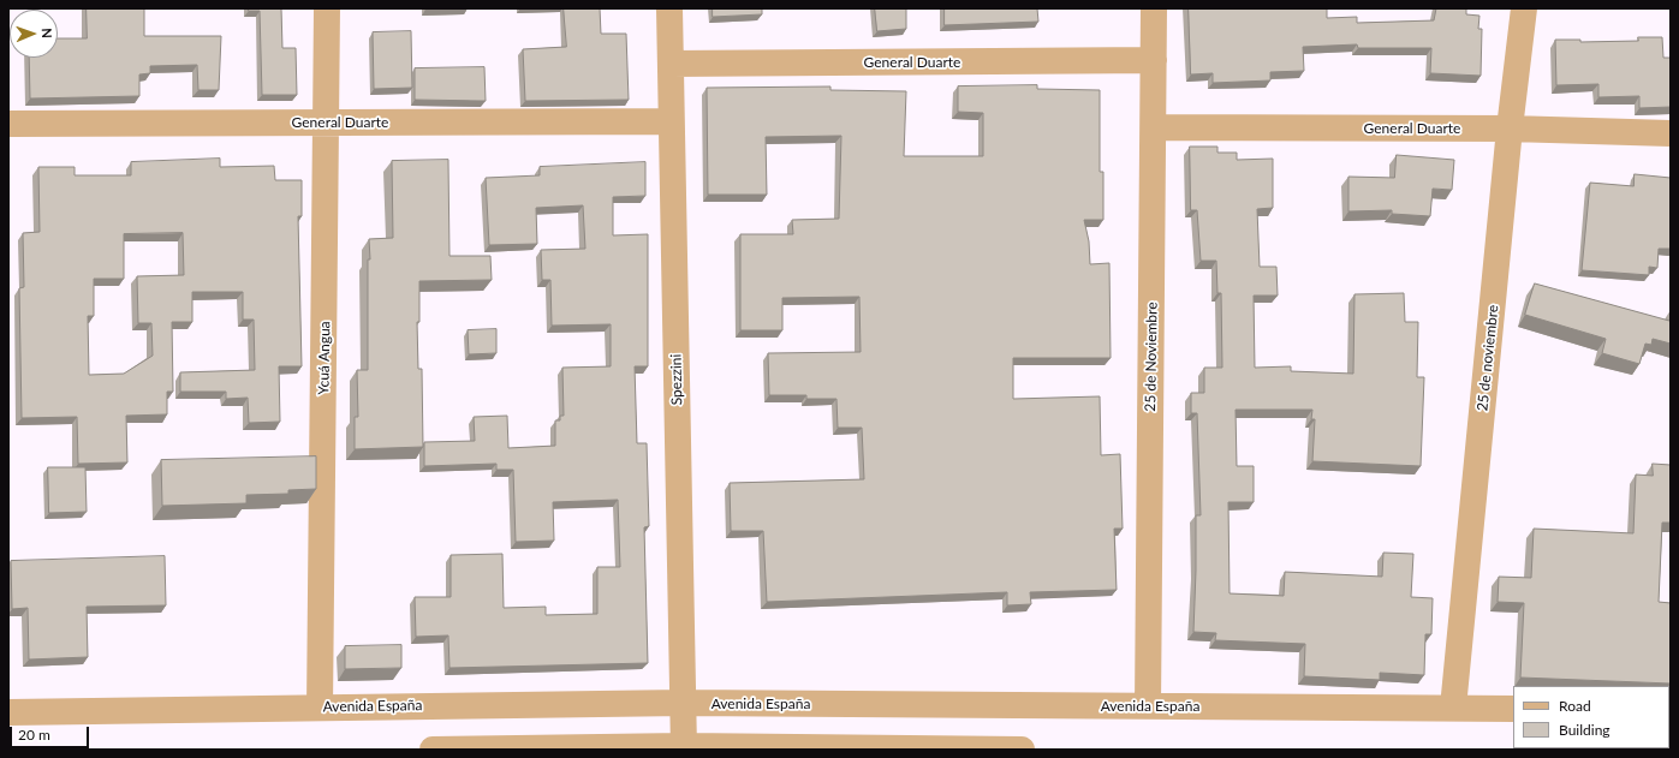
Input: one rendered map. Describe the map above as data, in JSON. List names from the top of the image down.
{
  "streets": {
    "street": [
      "General Duarte",
      "25 de Noviembre",
      "Ycuá Angua",
      "25 de noviembre",
      "Spezzini",
      "Avenida España"
    ]
  },
  "crossings": [
    ["General Duarte", "25 de Noviembre"],
    ["General Duarte", "Ycuá Angua"],
    ["General Duarte", "25 de noviembre"],
    ["General Duarte", "Spezzini"],
    ["25 de Noviembre", "Avenida España"],
    ["Ycuá Angua", "Avenida España"],
    ["25 de noviembre", "Avenida España"],
    ["Spezzini", "Avenida España"]
  ],
  "legend": ["Road", "Building"],
  "scale_bar": "20 m",
  "north": "right"
}
